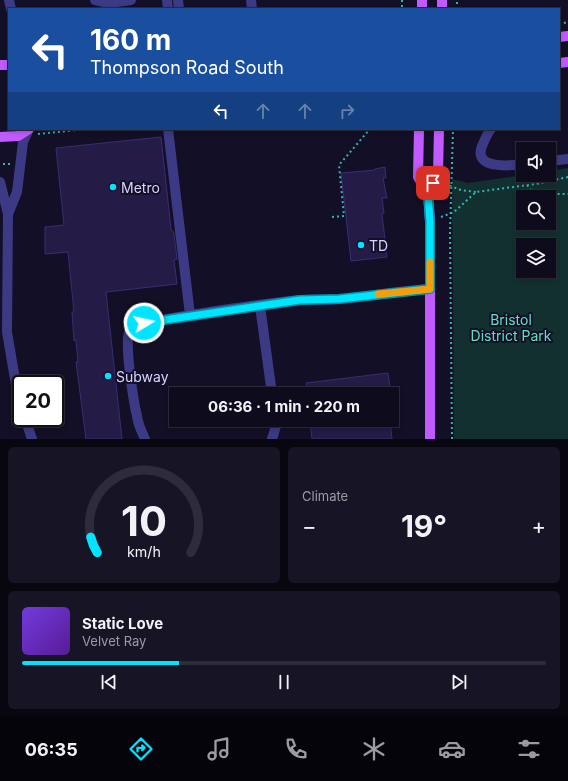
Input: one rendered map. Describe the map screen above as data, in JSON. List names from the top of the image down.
{
  "parks": ["Bristol District Park"],
  "places": ["Metro", "TD", "Subway"],
  "page": {
    "turn": ["160 m", "Thompson Road South"],
    "limit": "20",
    "trip": "06:36 · 1 min · 220 m",
    "tile": "Climate",
    "heat": ["−", "19°", "+"],
    "song": ["Static Love", "Velvet Ray"],
    "tabs": "06:35",
    "gauge": ["10", "km/h"]
  }
}
